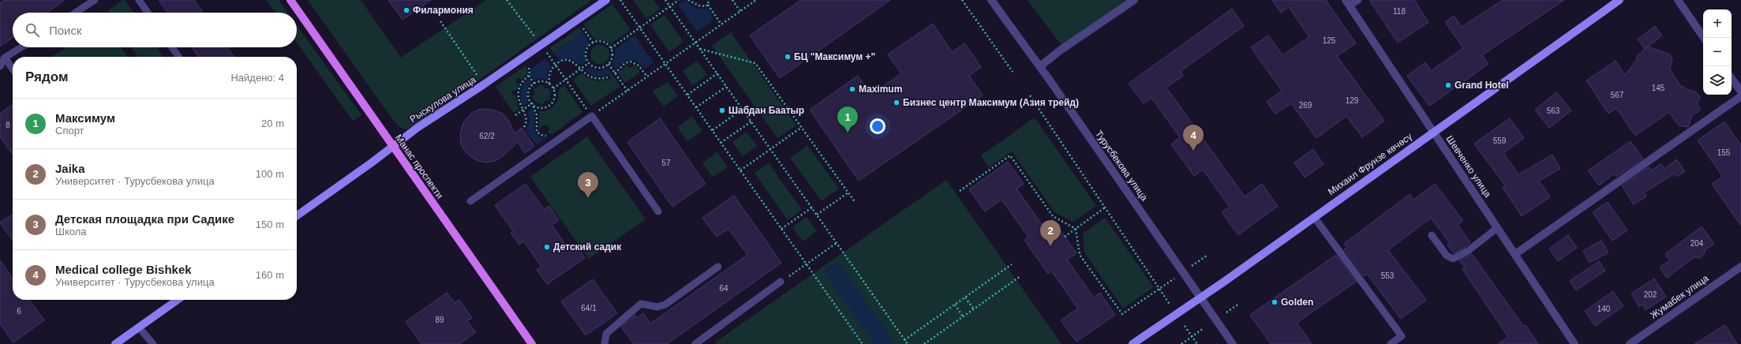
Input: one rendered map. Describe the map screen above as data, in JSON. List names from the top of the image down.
{
  "streets": {
    "main road": ["Рыскулова улица", "Михаил Фрунзе көчөсү", "Манас проспекти"],
    "street": ["Турусбекова улица", "Шевченко улица", "Жумабек улица"]
  },
  "crossings": [
    ["Рыскулова улица", "Манас проспекти"],
    ["Михаил Фрунзе көчөсү", "Турусбекова улица"],
    ["Михаил Фрунзе көчөсү", "Шевченко улица"]
  ],
  "places": [
    "Филармония",
    "БЦ \"Максимум +\"",
    "Grand Hotel",
    "Maximum",
    "Бизнес центр Максимум (Азия трейд)",
    "Шабдан Баатыр",
    "Детский садик",
    "Golden"
  ],
  "house_numbers": [
    "118",
    "125",
    "145",
    "567",
    "129",
    "269",
    "563",
    "8",
    "62/2",
    "559",
    "155",
    "57",
    "204",
    "553",
    "64",
    "202",
    "64/1",
    "140",
    "6",
    "89"
  ],
  "page": {
    "map_buttons": ["+", "−"],
    "search": "Поиск",
    "heading": ["Рядом", "Найдено: 4"],
    "list": [
      {
        "mark": "1",
        "name": "Максимум",
        "note": "Спорт",
        "value": "20 m"
      },
      {
        "mark": "2",
        "name": "Jaika",
        "note": "Университет · Турусбекова улица",
        "value": "100 m"
      },
      {
        "mark": "3",
        "name": "Детская площадка при Садике",
        "note": "Школа",
        "value": "150 m"
      },
      {
        "mark": "4",
        "name": "Medical college Bishkek",
        "note": "Университет · Турусбекова улица",
        "value": "160 m"
      }
    ],
    "pins": [
      "1",
      "4",
      "3",
      "2"
    ]
  }
}
